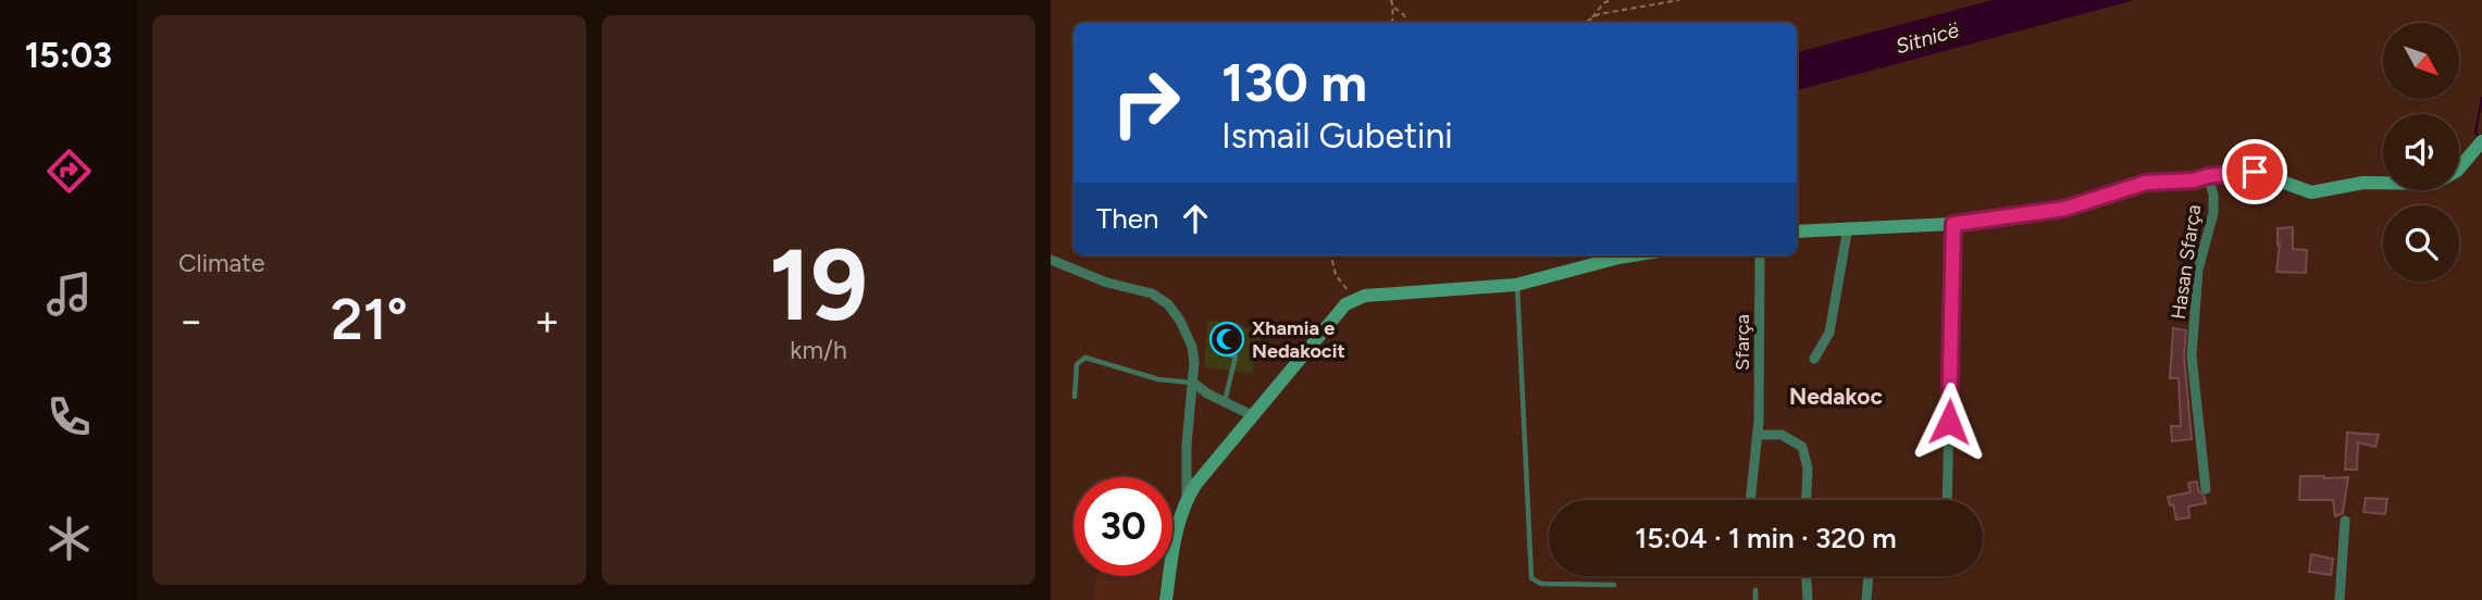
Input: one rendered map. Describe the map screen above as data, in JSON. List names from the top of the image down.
{
  "streets": {
    "street": ["Hasan Sfarça", "Sfarça"]
  },
  "districts": ["Nedakoc"],
  "water": ["Sitnicë"],
  "places": {
    "mosque": ["Xhamia e Nedakocit"]
  },
  "north": "bottom right",
  "page": {
    "tabs": "15:03",
    "tile": [
      "Climate",
      ["19", "km/h"]
    ],
    "turn": ["130 m", "Ismail Gubetini"],
    "then": "Then",
    "heat": ["−", "21°", "+"],
    "limit": "30",
    "trip": "15:04 · 1 min · 320 m"
  }
}
